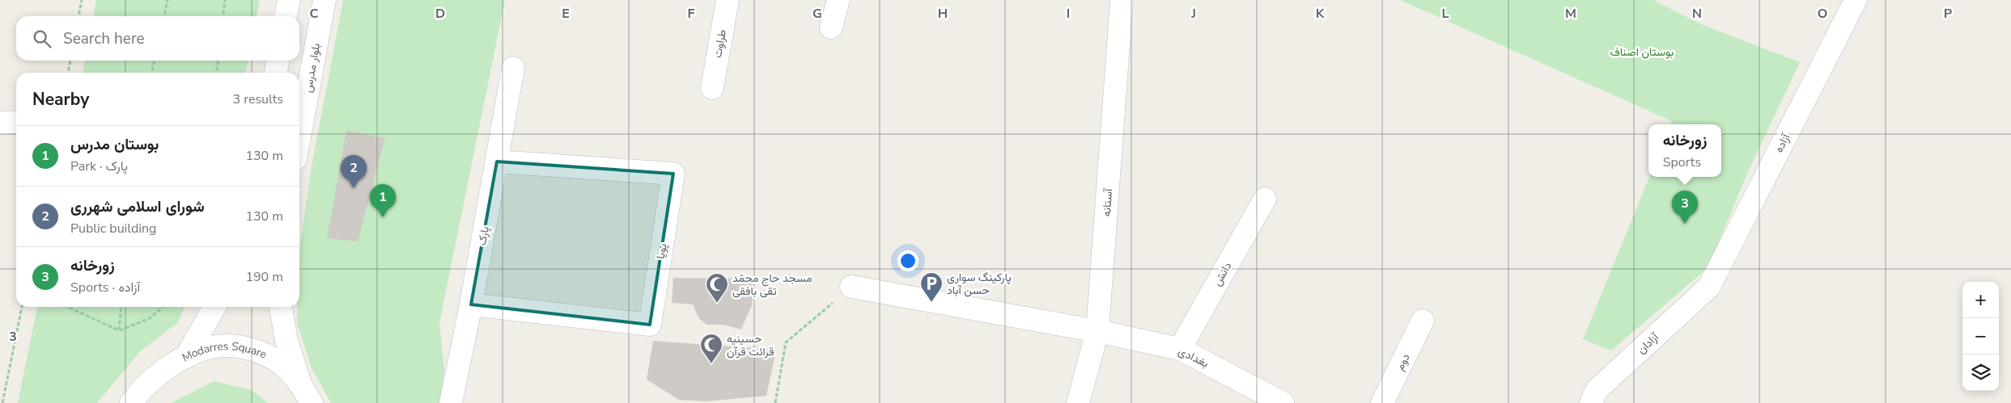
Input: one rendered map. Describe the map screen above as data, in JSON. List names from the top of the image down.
{
  "streets": {
    "street": [
      "طراوت",
      "بلوار مدرس",
      "آزاده",
      "آستانه",
      "پارک",
      "پویا",
      "دانش",
      "آزادان",
      "بغدادی",
      "Modarres Square",
      "دوم"
    ]
  },
  "crossings": [
    ["آزاده", "آزادان"],
    ["آستانه", "بغدادی"],
    ["پارک", "پویا"],
    ["دانش", "بغدادی"]
  ],
  "parks": ["بوستان اصناف"],
  "places": {
    "parking": ["پارکینگ سواری حسن آباد"],
    "mosque": ["مسجد حاج محمّد تقی بافقی", "حسینیه قرائت قرآن"]
  },
  "page": {
    "search": "Search here",
    "heading": ["Nearby", "3 results"],
    "popup": ["زورخانه", "Sports"],
    "list": [
      {
        "mark": "1",
        "name": "بوستان مدرس",
        "note": "Park · پارک",
        "value": "130 m"
      },
      {
        "mark": "2",
        "name": "شورای اسلامی شهرری",
        "note": "Public building",
        "value": "130 m"
      },
      {
        "mark": "3",
        "name": "زورخانه",
        "note": "Sports · آزاده",
        "value": "190 m"
      }
    ],
    "pins": ["2", "1", "3"],
    "map_buttons": ["+", "−"]
  },
  "grid": {
    "columns": [
      "C",
      "D",
      "E",
      "F",
      "G",
      "H",
      "I",
      "J",
      "K",
      "L",
      "M",
      "N",
      "O",
      "P"
    ],
    "rows": ["3"]
  }
}
